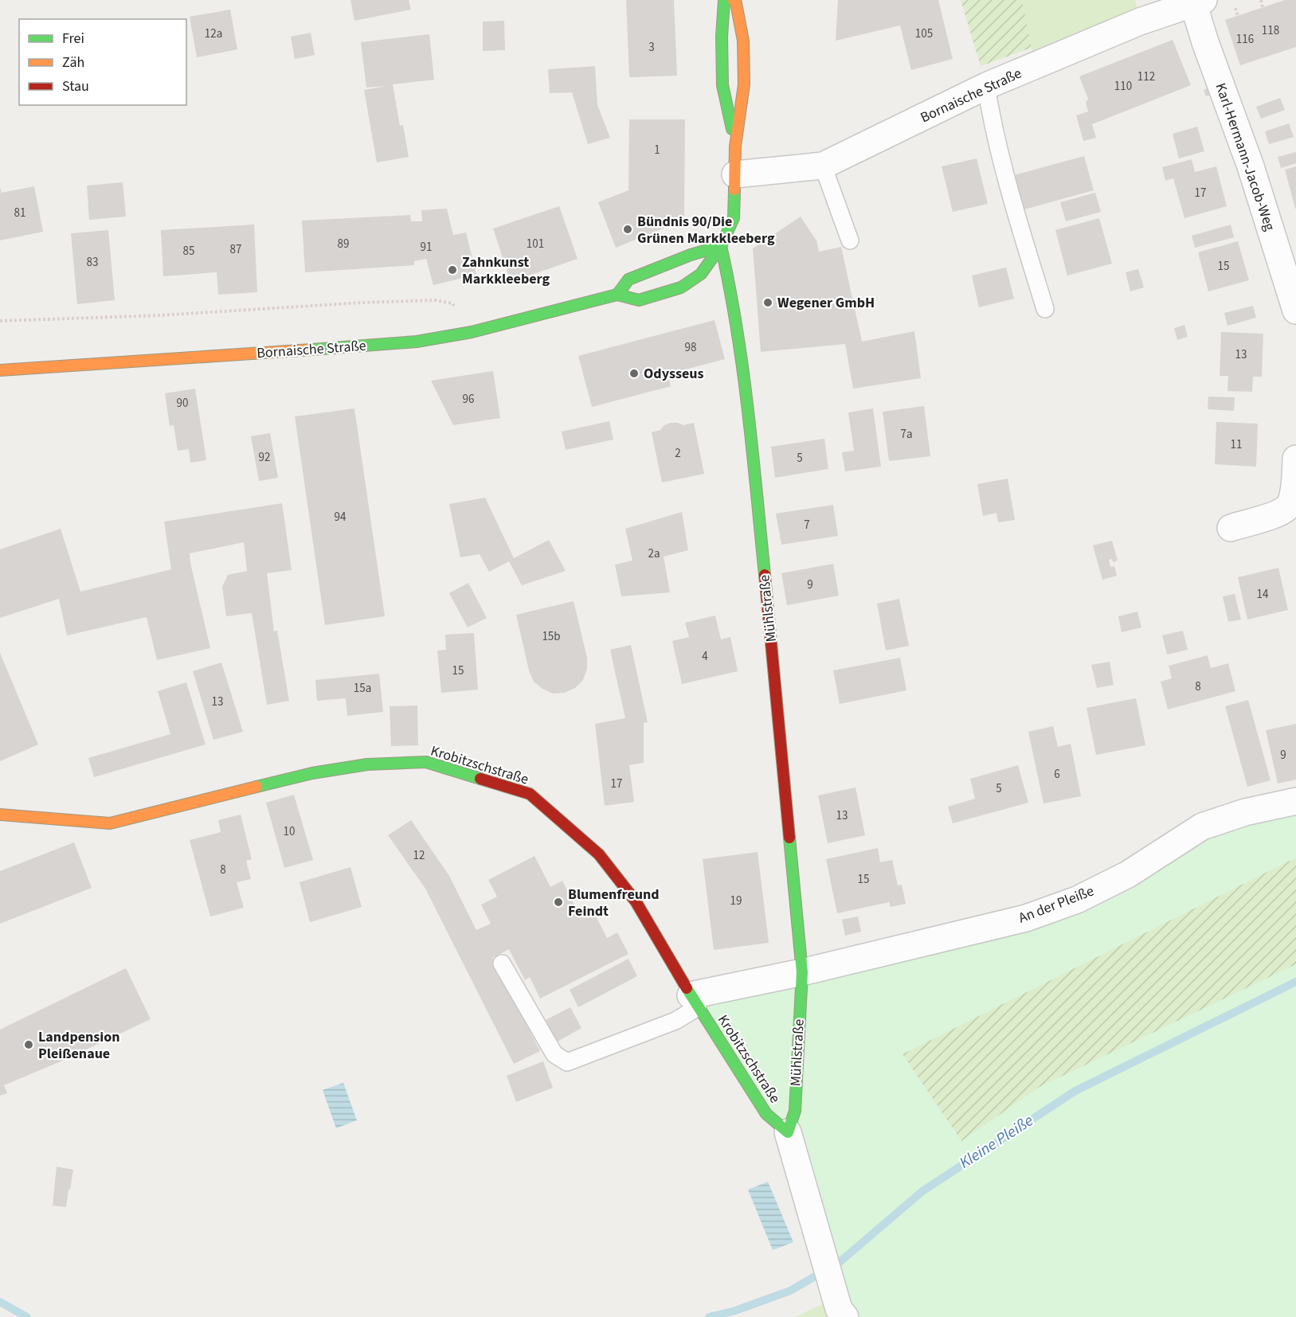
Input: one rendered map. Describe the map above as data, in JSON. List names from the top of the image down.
{
  "streets": {
    "street": [
      "Bornaische Straße",
      "Karl-Hermann-Jacob-Weg",
      "Mühlstraße",
      "Krobitzschstraße",
      "An der Pleiße"
    ]
  },
  "crossings": [
    ["Bornaische Straße", "Karl-Hermann-Jacob-Weg"],
    ["Bornaische Straße", "Mühlstraße"],
    ["Mühlstraße", "Krobitzschstraße"],
    ["Mühlstraße", "An der Pleiße"]
  ],
  "water": ["Kleine Pleiße"],
  "places": [
    "Bündnis 90/Die Grünen Markkleeberg",
    "Zahnkunst Markkleeberg",
    "Wegener GmbH",
    "Odysseus",
    "Blumenfreund Feindt",
    "Landpension Pleißenaue"
  ],
  "house_numbers": [
    "118",
    "12a",
    "105",
    "116",
    "3",
    "112",
    "110",
    "1",
    "17",
    "81",
    "89",
    "101",
    "91",
    "87",
    "85",
    "83",
    "15",
    "98",
    "13",
    "96",
    "90",
    "7a",
    "11",
    "2",
    "92",
    "5",
    "94",
    "7",
    "2a",
    "9",
    "14",
    "15b",
    "4",
    "15",
    "8",
    "15a",
    "13",
    "9",
    "6",
    "17",
    "5",
    "13",
    "10",
    "12",
    "8",
    "15",
    "19"
  ],
  "legend": ["Frei", "Zäh", "Stau"]
}
